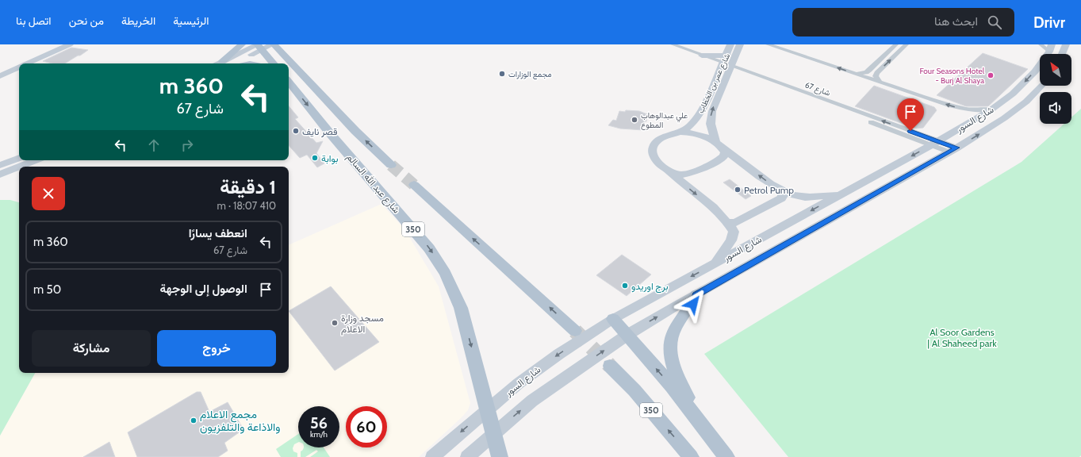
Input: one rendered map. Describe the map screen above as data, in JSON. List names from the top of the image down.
{
  "streets": {
    "main road": [
      "شارع عمر بن الخطاب",
      "شارع السور",
      "شارع عبد الله السالم",
      "350"
    ],
    "street": ["شارع 67"]
  },
  "crossings": [
    ["شارع عمر بن الخطاب", "شارع 67"],
    ["شارع 67", "شارع السور"],
    ["شارع السور", "شارع عبد الله السالم"]
  ],
  "parks": ["Al Soor Gardens | Al Shaheed park"],
  "places": [
    "مجمع الوزارات",
    "Four Seasons Hotel - Burj Al Shaya",
    "علي عبدالوهاب المطوع",
    "قصر نايف",
    "بوابة",
    "Petrol Pump",
    "برج اوريدو",
    "مسجد وزارة الاعلام",
    "مجمع الاعلام والاذاعة والتلفزيون"
  ],
  "north": "top left",
  "page": {
    "header": "Drivr",
    "search": "ابحث هنا",
    "nav": [
      "الرئيسية",
      "الخريطة",
      "من نحن",
      "اتصل بنا"
    ],
    "turn": ["360 m", "شارع 67"],
    "heading": ["1 دقيقة", "410 m · 18:07"],
    "list": [
      {
        "name": "انعطف يسارًا",
        "note": "شارع 67",
        "value": "360 m"
      },
      {
        "name": "الوصول إلى الوجهة",
        "value": "50 m"
      }
    ],
    "buttons": ["خروج", "مشاركة"],
    "speed": "56 km/h",
    "limit": "60"
  }
}
